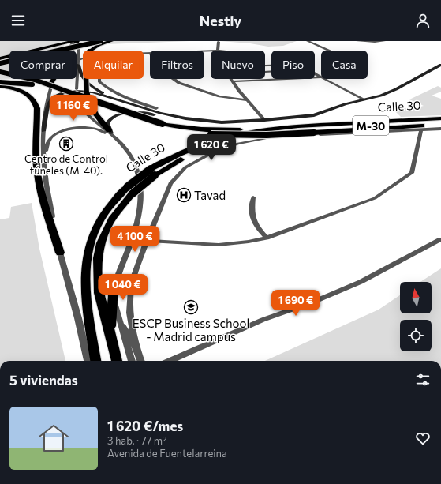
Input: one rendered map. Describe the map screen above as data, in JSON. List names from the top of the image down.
{
  "streets": {
    "highway": ["Calle 30", "M-30"]
  },
  "places": {
    "building": ["Centro de Control túneles (M-40)."],
    "hospital": ["Tavad"],
    "school or university": ["ESCP Business School - Madrid campus"]
  },
  "north": "top",
  "page": {
    "header": "Nestly",
    "chip": [
      "Comprar",
      "Alquilar",
      "Filtros",
      "Nuevo",
      "Piso",
      "Casa"
    ],
    "price": [
      "1 160 €",
      "1 620 €",
      "4 100 €",
      "1 040 €",
      "1 690 €"
    ],
    "heading": "5 viviendas",
    "list": [
      {
        "name": "1 620 €/mes",
        "note": "3 hab. · 77 m² · Avenida de Fuentelarreina"
      }
    ]
  }
}
